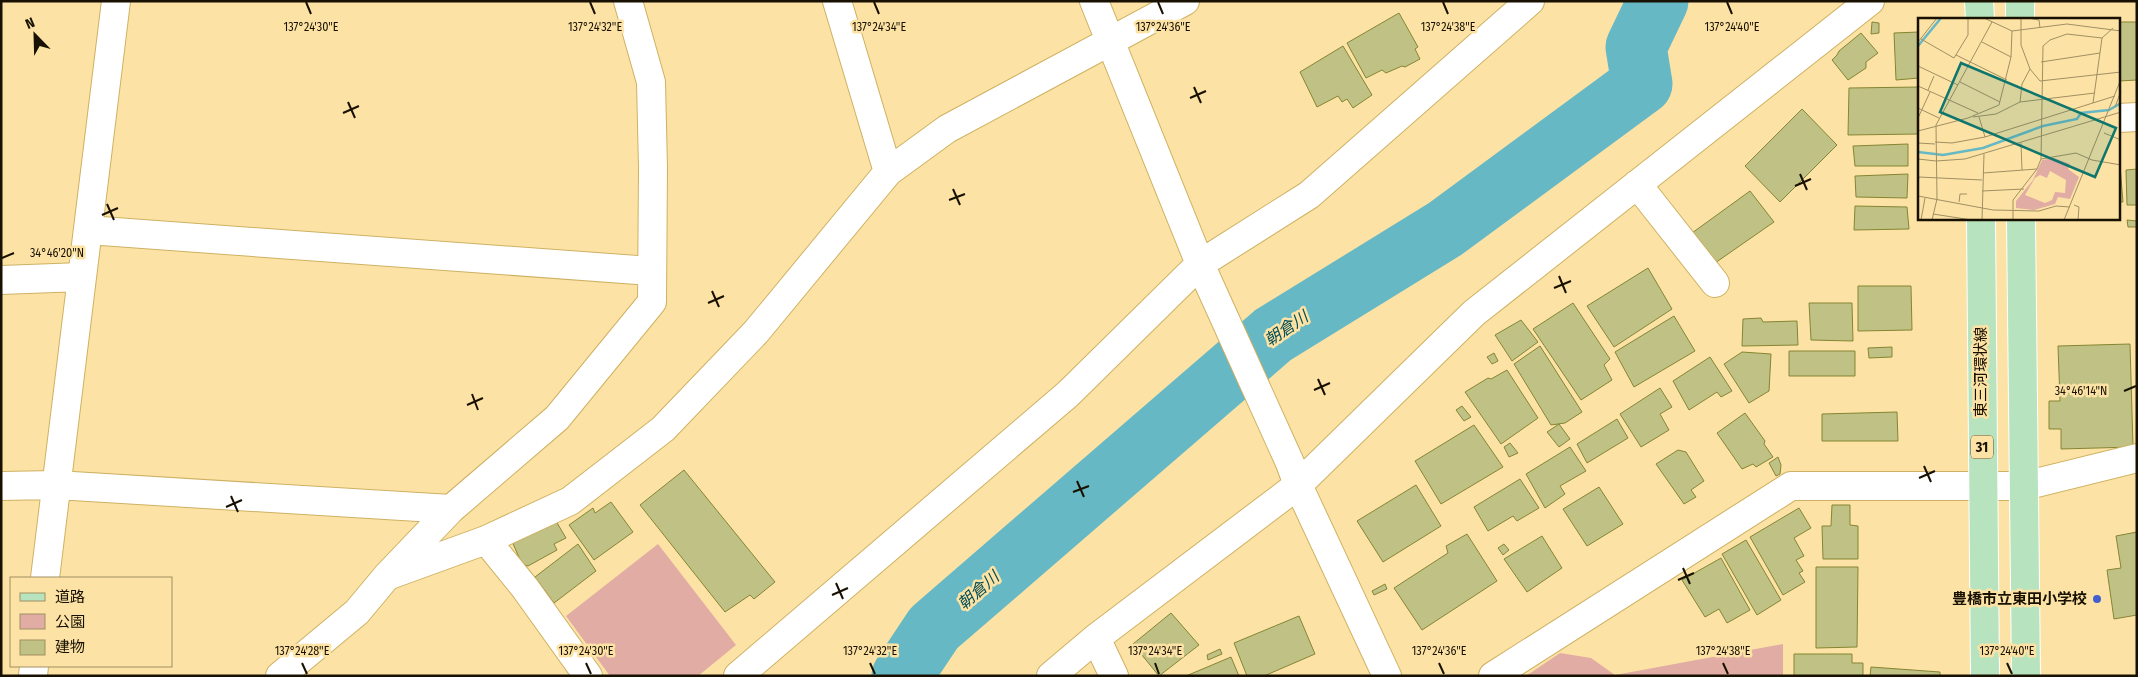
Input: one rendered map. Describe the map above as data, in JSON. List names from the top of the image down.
{
  "streets": {
    "main road": ["東三河環状線", "31"]
  },
  "water": ["朝倉川"],
  "places": ["豊橋市立東田小学校"],
  "legend": ["道路", "公園", "建物"],
  "north": "top left",
  "coordinates": [
    "137°24'30\"E",
    "137°24'32\"E",
    "137°24'34\"E",
    "137°24'36\"E",
    "137°24'38\"E",
    "137°24'40\"E",
    "34°46'20\"N",
    "34°46'14\"N",
    "137°24'28\"E"
  ]
}
